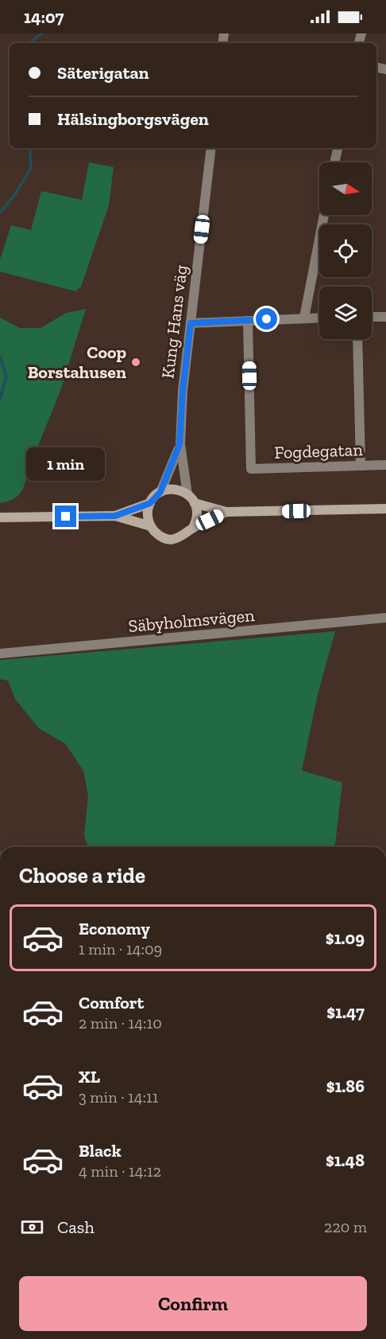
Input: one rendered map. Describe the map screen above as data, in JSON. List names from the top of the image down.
{
  "streets": {
    "street": ["Kung Hans väg", "Fogdegatan", "Säbyholmsvägen"]
  },
  "places": ["Coop Borstahusen"],
  "north": "right",
  "page": {
    "status": "14:07",
    "banner": ["Säterigatan", "Hälsingborgsvägen"],
    "bubble": "1 min",
    "heading": "Choose a ride",
    "list": [
      {
        "name": "Economy",
        "note": "1 min · 14:09",
        "value": "$1.09"
      },
      {
        "name": "Comfort",
        "note": "2 min · 14:10",
        "value": "$1.47"
      },
      {
        "name": "XL",
        "note": "3 min · 14:11",
        "value": "$1.86"
      },
      {
        "name": "Black",
        "note": "4 min · 14:12",
        "value": "$1.48"
      }
    ],
    "pay": ["Cash", "220 m"],
    "buttons": "Confirm"
  }
}
